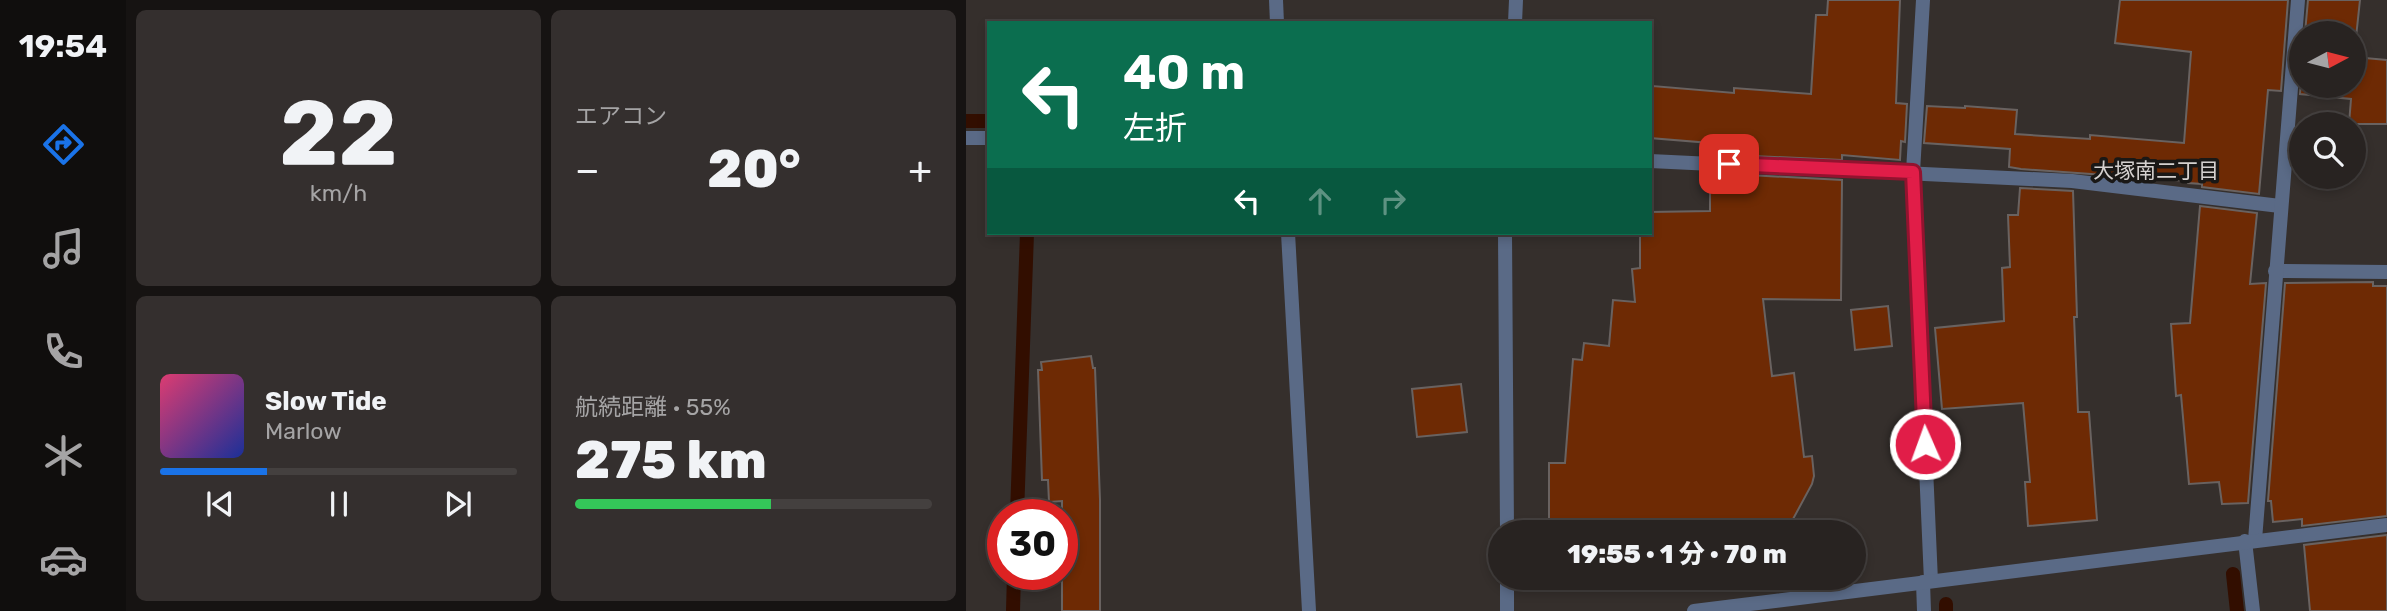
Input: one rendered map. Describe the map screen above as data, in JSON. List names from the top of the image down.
{
  "districts": ["大塚南二丁目"],
  "north": "right",
  "page": {
    "tabs": "19:54",
    "tile": [
      ["22", "km/h"],
      "エアコン",
      ["航続距離 · 55%", "275 km"]
    ],
    "turn": ["40 m", "左折"],
    "heat": ["−", "20°", "+"],
    "song": ["Slow Tide", "Marlow"],
    "limit": "30",
    "trip": "19:55 · 1 分 · 70 m"
  }
}
